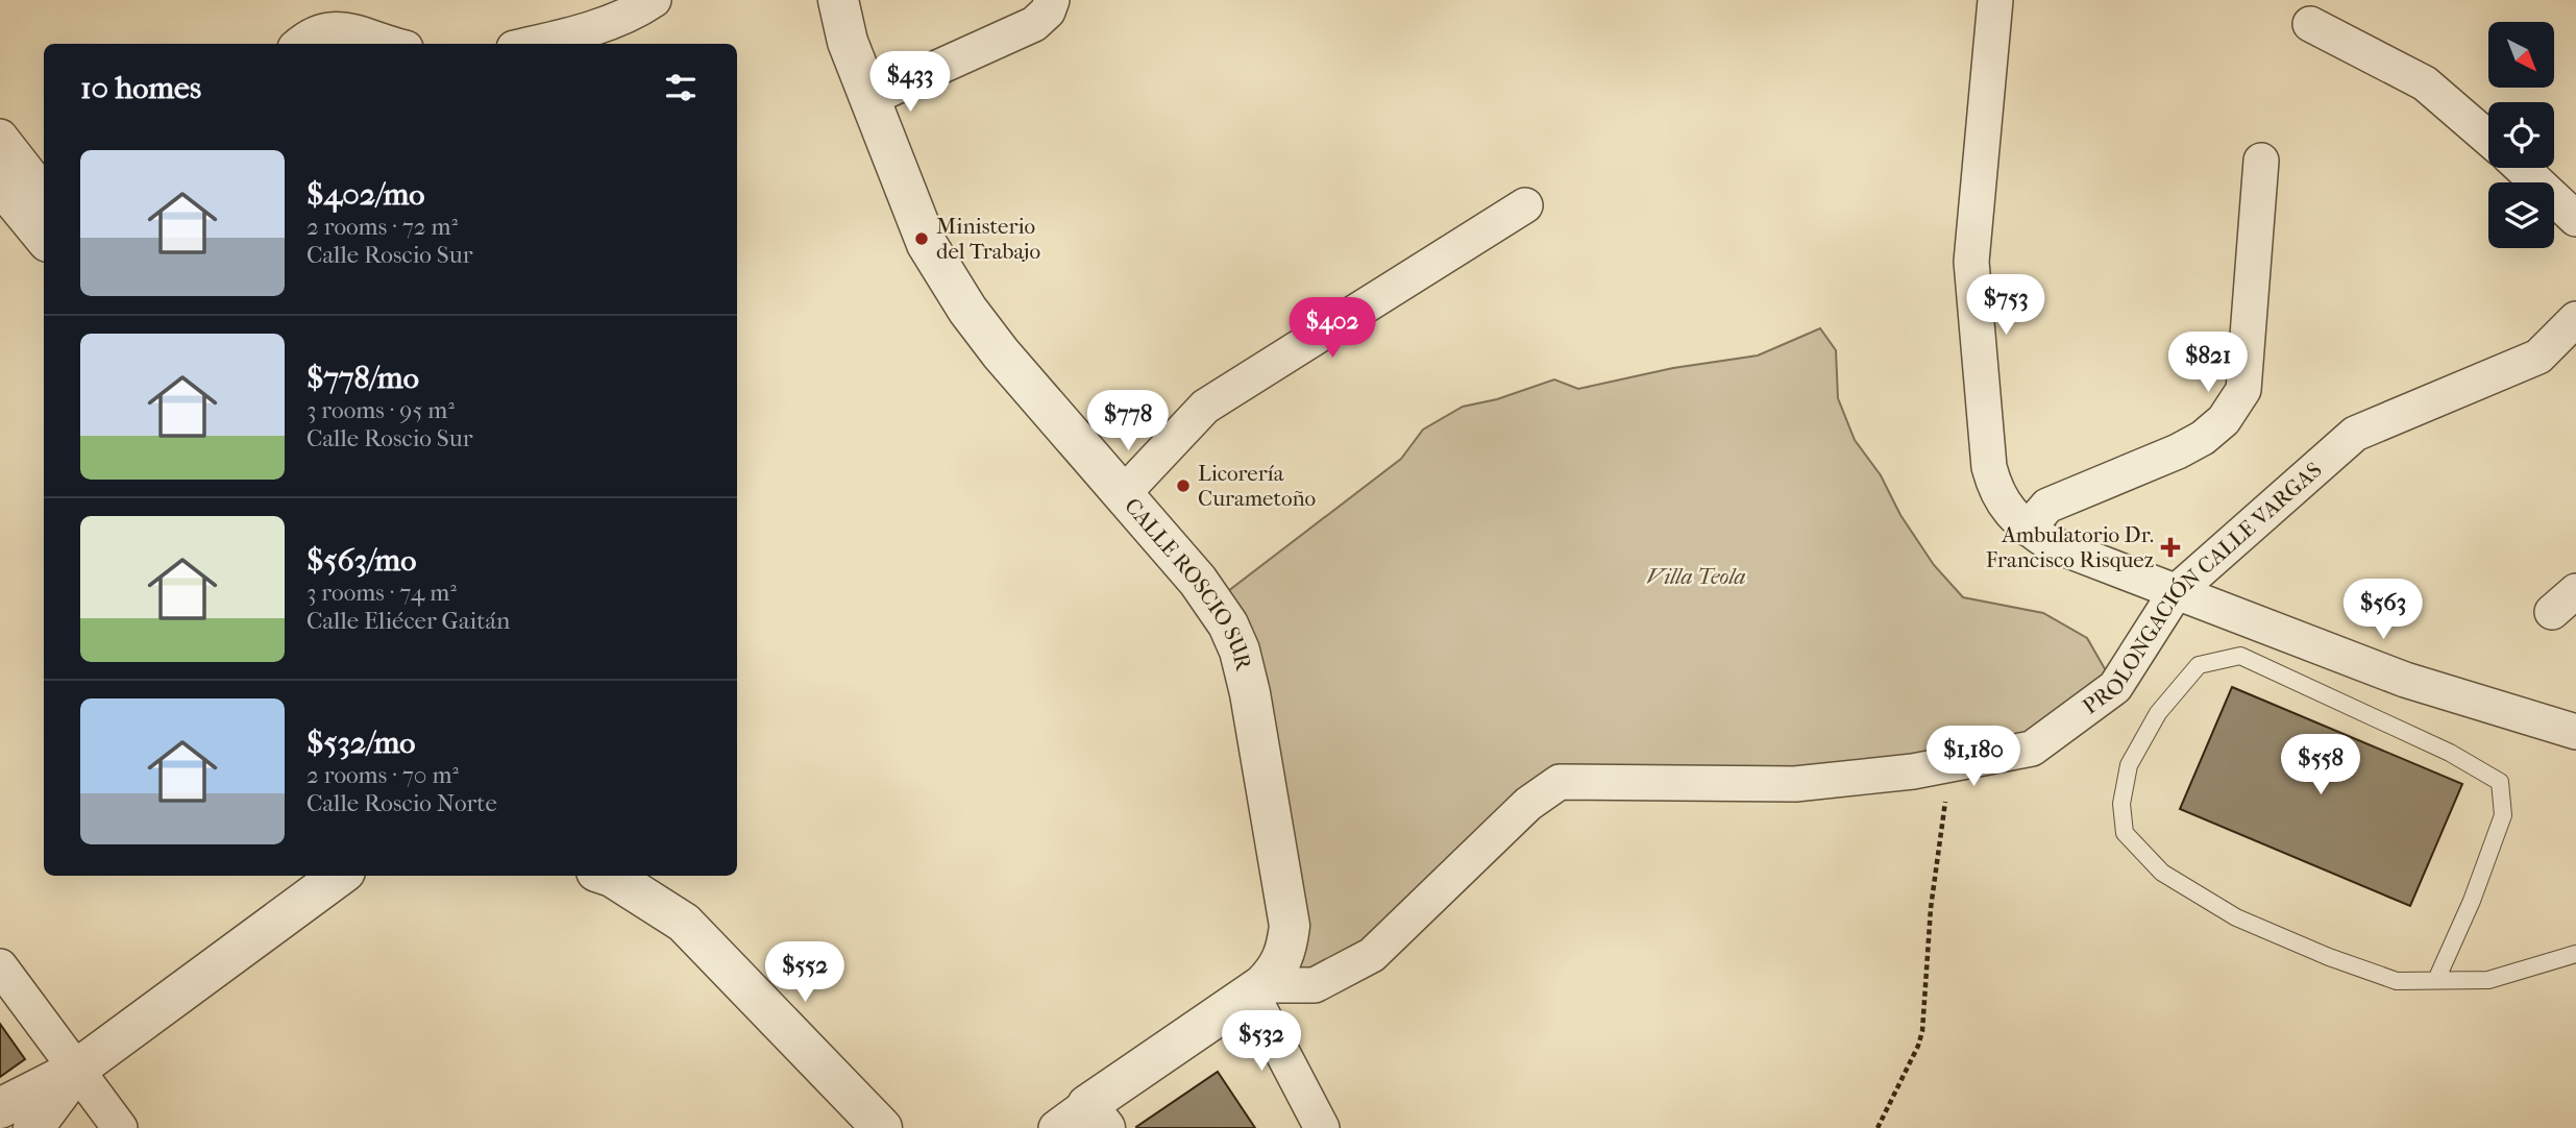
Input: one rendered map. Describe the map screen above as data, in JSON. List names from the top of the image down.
{
  "streets": {
    "street": ["CALLE ROSCIO SUR", "PROLONGACIÓN CALLE VARGAS"]
  },
  "crossings": [
    ["CALLE ROSCIO SUR", "PROLONGACIÓN CALLE VARGAS"]
  ],
  "parks": ["Villa Teola"],
  "places": {
    "other": ["Ministerio del Trabajo", "Licorería Curametoño"],
    "health": ["Ambulatorio Dr. Francisco Risquez"]
  },
  "north": "bottom right",
  "page": {
    "heading": "10 homes",
    "price": [
      "$433",
      "$753",
      "$402",
      "$821",
      "$778",
      "$563",
      "$1,180",
      "$558",
      "$552",
      "$532"
    ],
    "list": [
      {
        "name": "$402/mo",
        "note": "2 rooms · 72 m² · Calle Roscio Sur"
      },
      {
        "name": "$778/mo",
        "note": "3 rooms · 95 m² · Calle Roscio Sur"
      },
      {
        "name": "$563/mo",
        "note": "3 rooms · 74 m² · Calle Eliécer Gaitán"
      },
      {
        "name": "$532/mo",
        "note": "2 rooms · 70 m² · Calle Roscio Norte"
      }
    ]
  }
}
